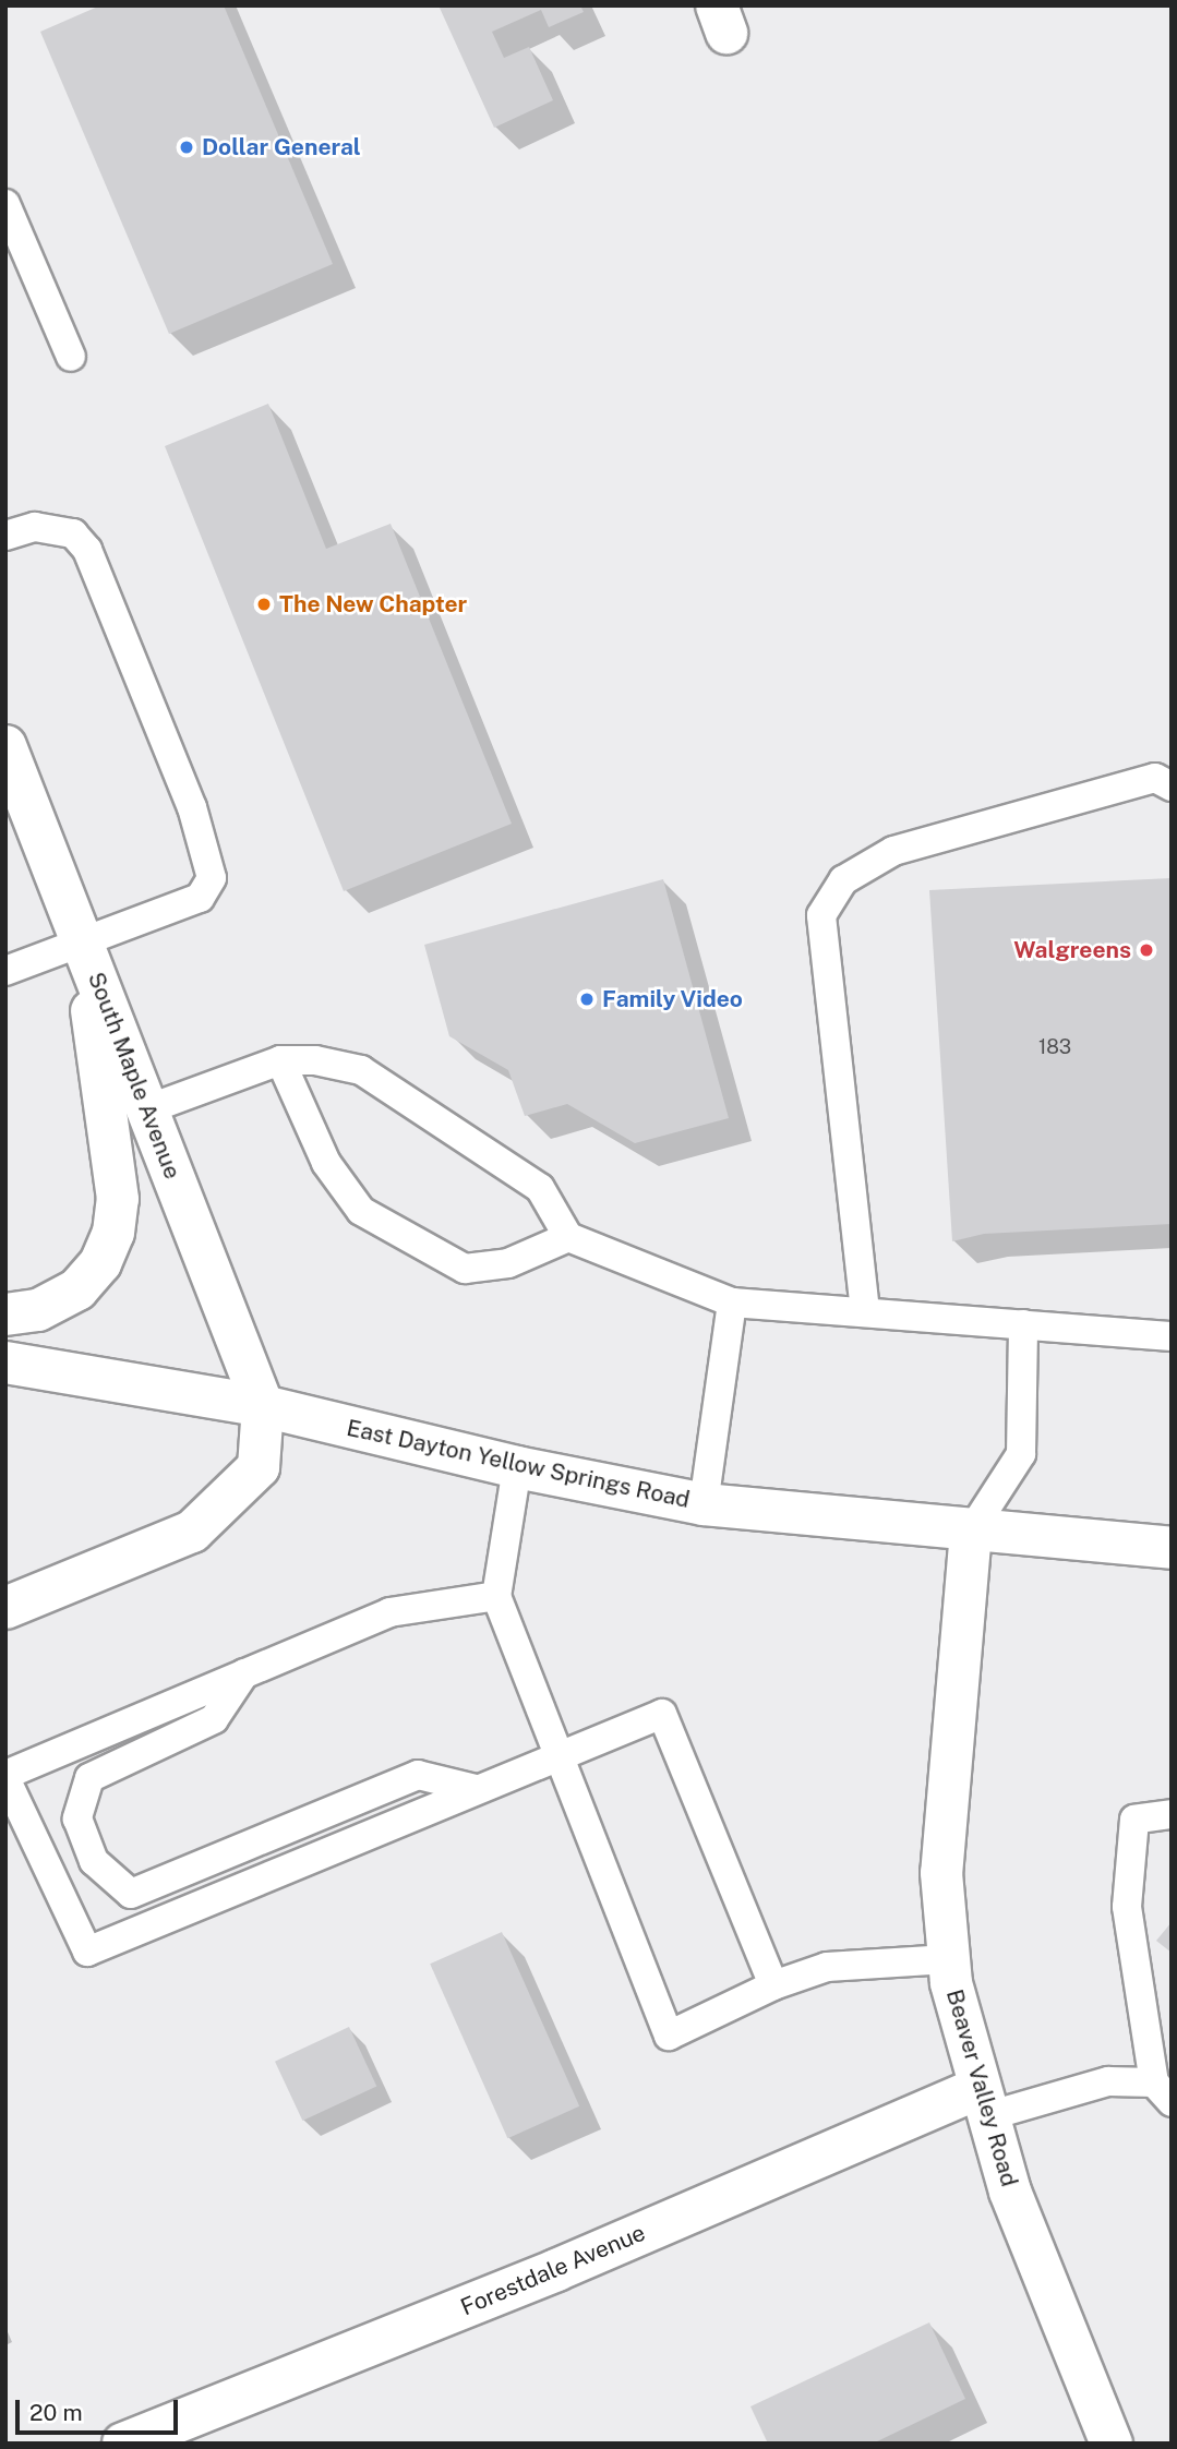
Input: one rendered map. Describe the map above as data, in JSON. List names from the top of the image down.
{
  "streets": {
    "main road": [
      "South Maple Avenue",
      "East Dayton Yellow Springs Road",
      "Beaver Valley Road",
      "Forestdale Avenue"
    ]
  },
  "crossings": [
    ["South Maple Avenue", "East Dayton Yellow Springs Road"],
    ["East Dayton Yellow Springs Road", "Beaver Valley Road"],
    ["Beaver Valley Road", "Forestdale Avenue"]
  ],
  "places": [
    "Dollar General",
    "The New Chapter",
    "Walgreens",
    "Family Video"
  ],
  "house_numbers": ["183"],
  "scale_bar": "20 m"
}
